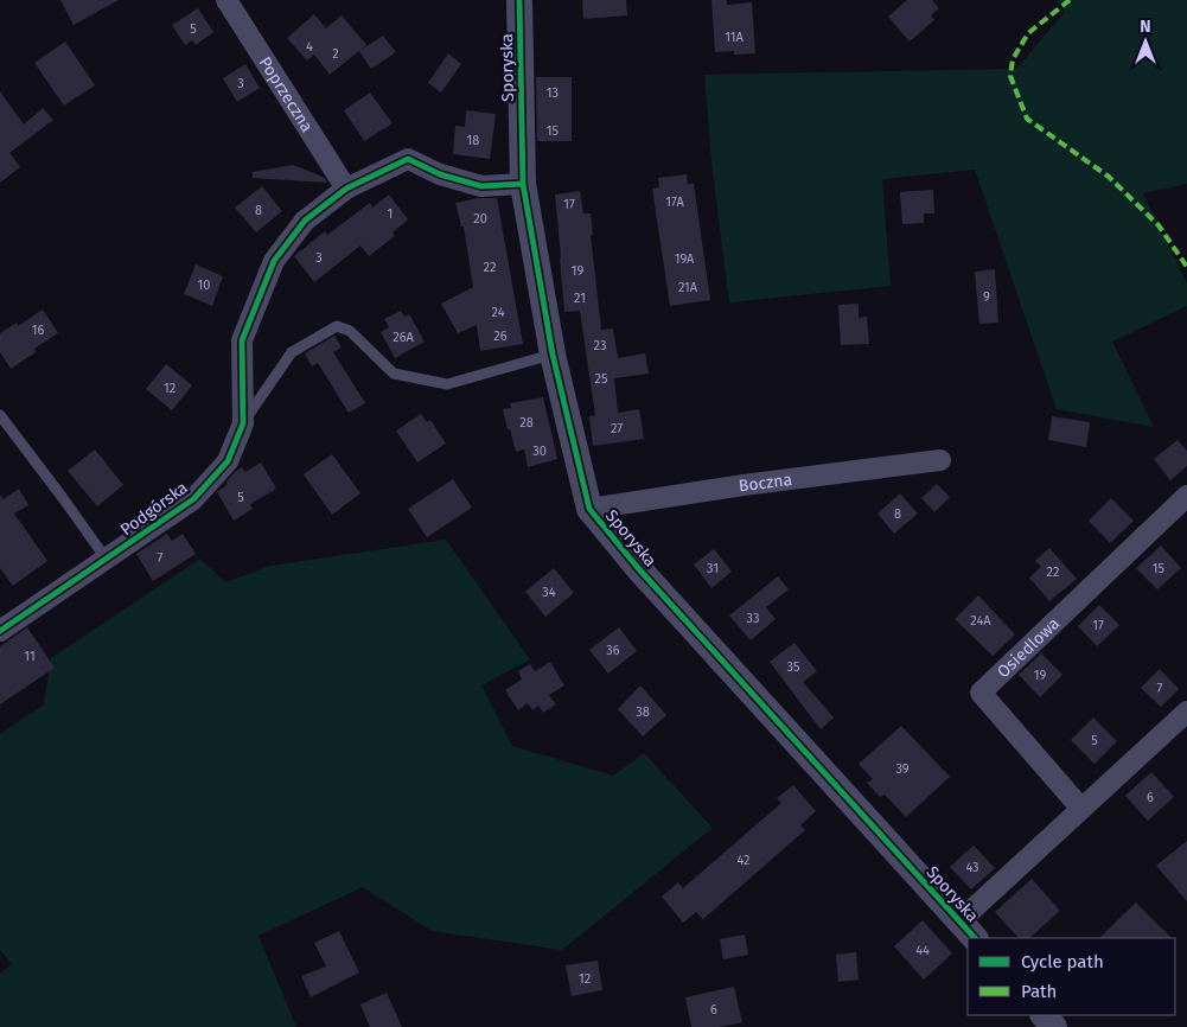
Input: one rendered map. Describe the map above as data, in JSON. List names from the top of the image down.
{
  "streets": {
    "street": [
      "Sporyska",
      "Poprzeczna",
      "Boczna",
      "Podgórska",
      "Osiedlowa"
    ]
  },
  "crossings": [
    ["Sporyska", "Boczna"],
    ["Sporyska", "Podgórska"],
    ["Poprzeczna", "Podgórska"]
  ],
  "house_numbers": [
    "5",
    "11A",
    "4",
    "2",
    "3",
    "13",
    "15",
    "18",
    "17A",
    "17",
    "8",
    "1",
    "20",
    "3",
    "19A",
    "22",
    "19",
    "10",
    "21A",
    "9",
    "21",
    "24",
    "16",
    "26",
    "26A",
    "23",
    "25",
    "12",
    "28",
    "27",
    "30",
    "5",
    "8",
    "7",
    "31",
    "15",
    "22",
    "34",
    "33",
    "24A",
    "17",
    "36",
    "11",
    "35",
    "19",
    "7",
    "38",
    "5",
    "39",
    "6",
    "42",
    "43",
    "44",
    "12",
    "6"
  ],
  "legend": ["Cycle path", "Path"],
  "north": "top"
}
